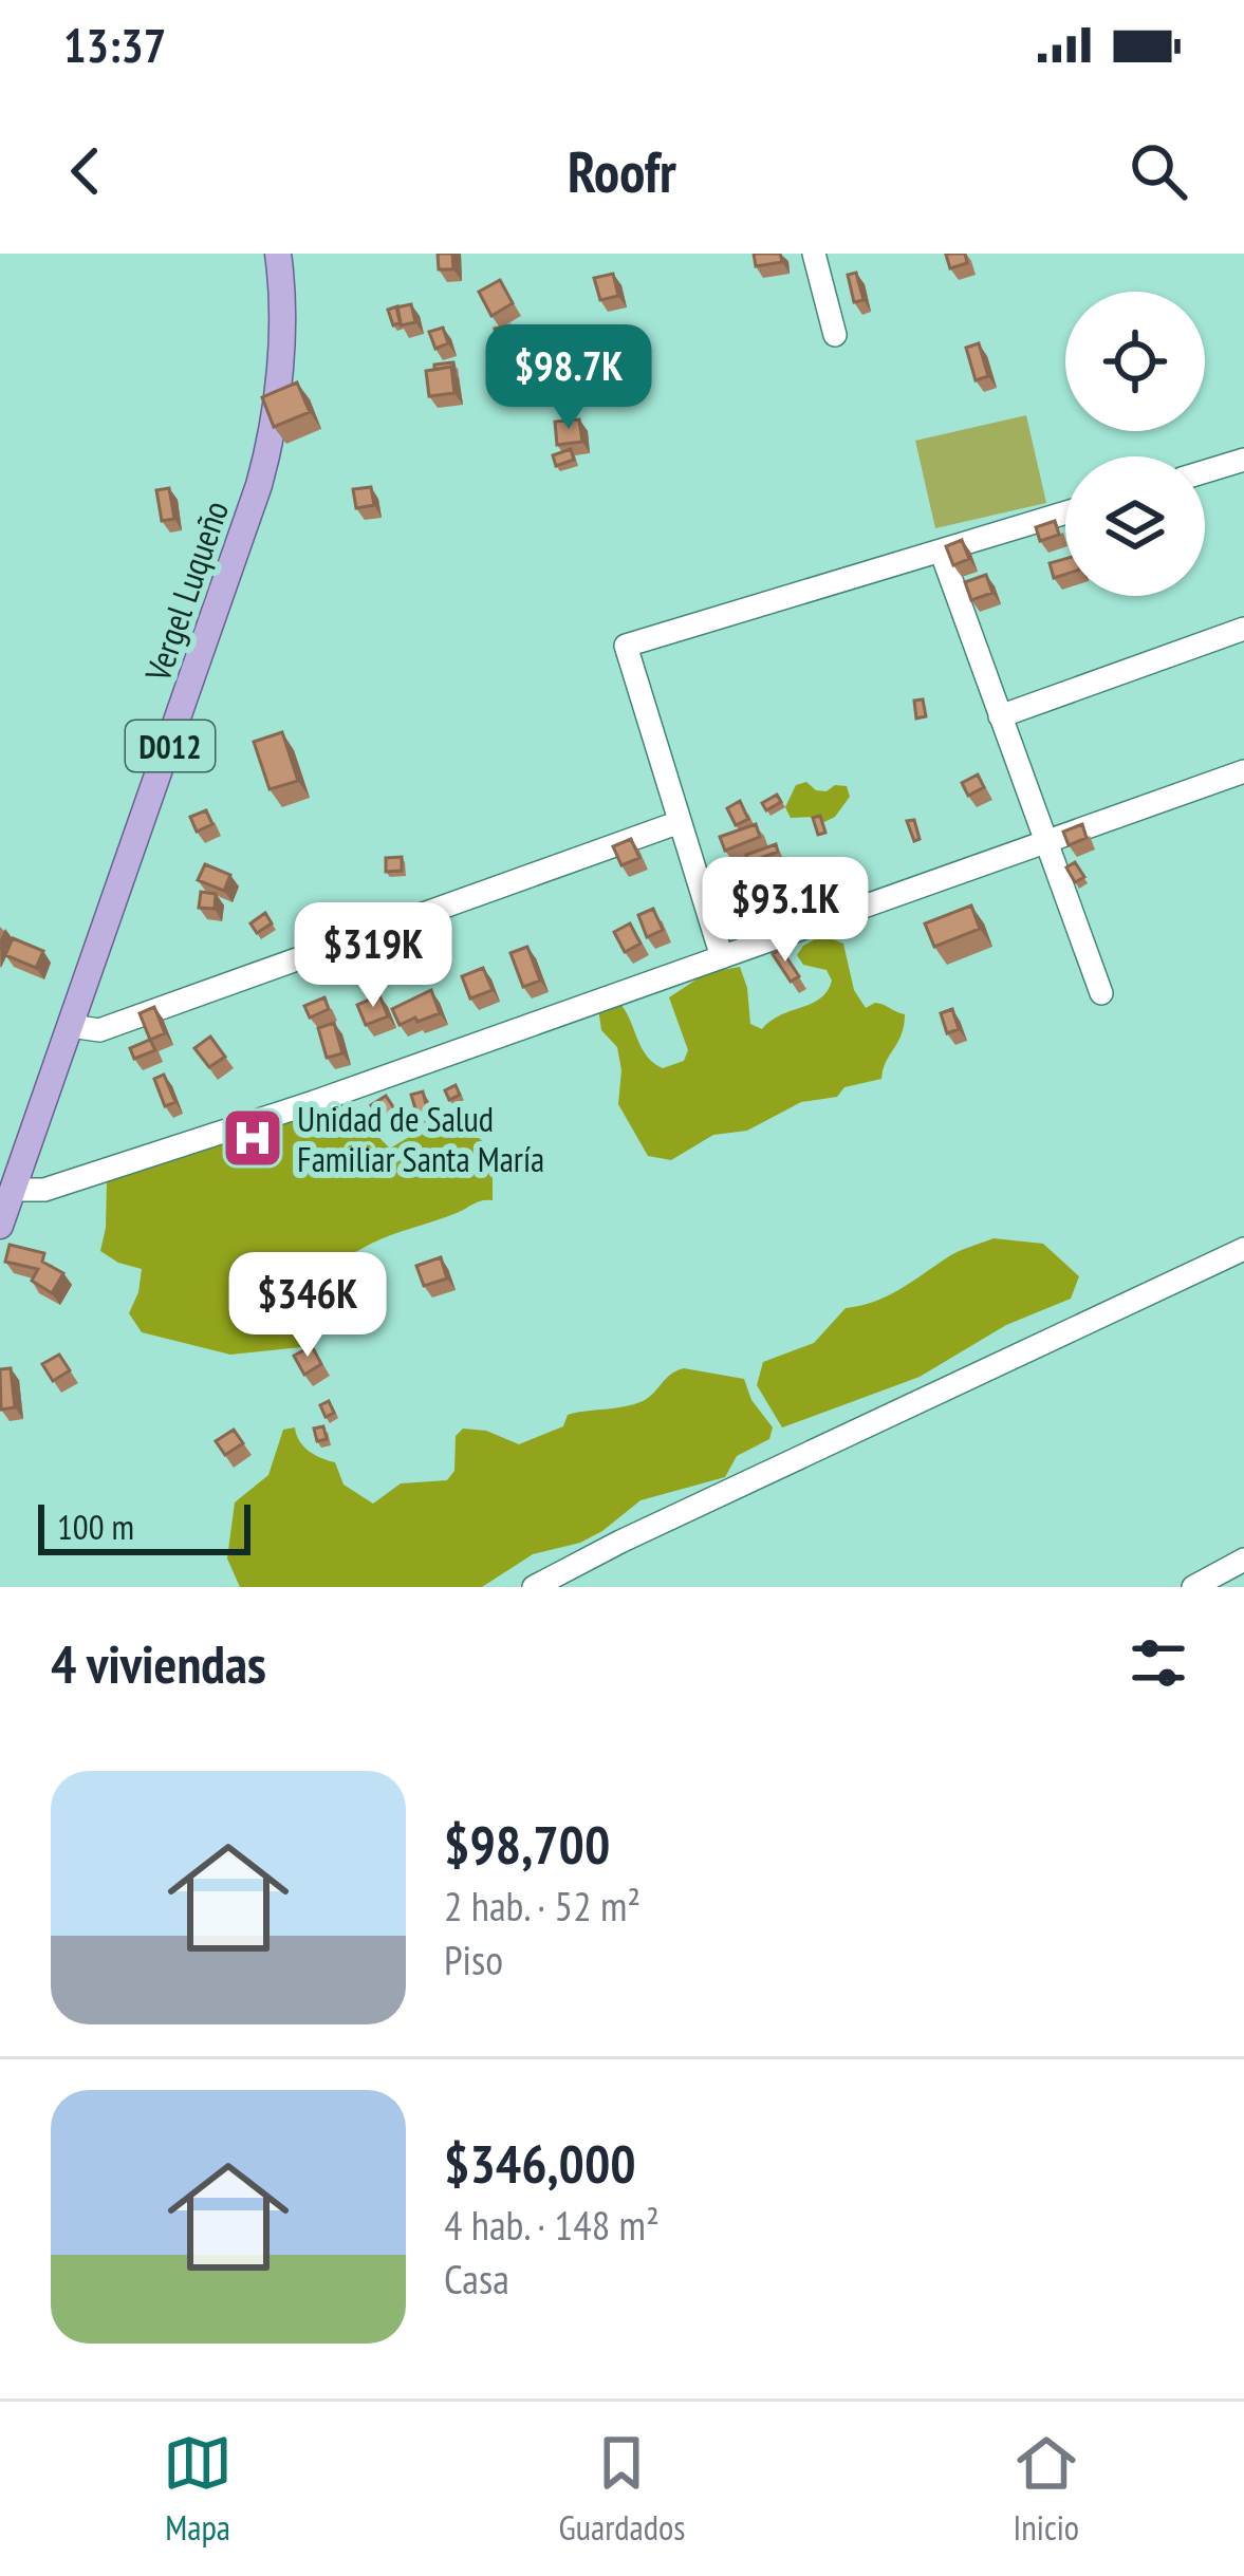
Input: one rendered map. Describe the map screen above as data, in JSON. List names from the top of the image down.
{
  "streets": {
    "main road": ["Vergel Luqueño", "D012"]
  },
  "places": {
    "hospital": ["Unidad de Salud Familiar Santa María"]
  },
  "scale_bar": "100 m",
  "page": {
    "status": "13:37",
    "header": "Roofr",
    "price": [
      "$98.7K",
      "$93.1K",
      "$319K",
      "$346K"
    ],
    "scale": "100 m",
    "heading": "4 viviendas",
    "list": [
      {
        "name": "$98,700",
        "note": "2 hab. · 52 m² · Piso"
      },
      {
        "name": "$346,000",
        "note": "4 hab. · 148 m² · Casa"
      }
    ],
    "tabs": ["Mapa", "Guardados", "Inicio"]
  }
}
